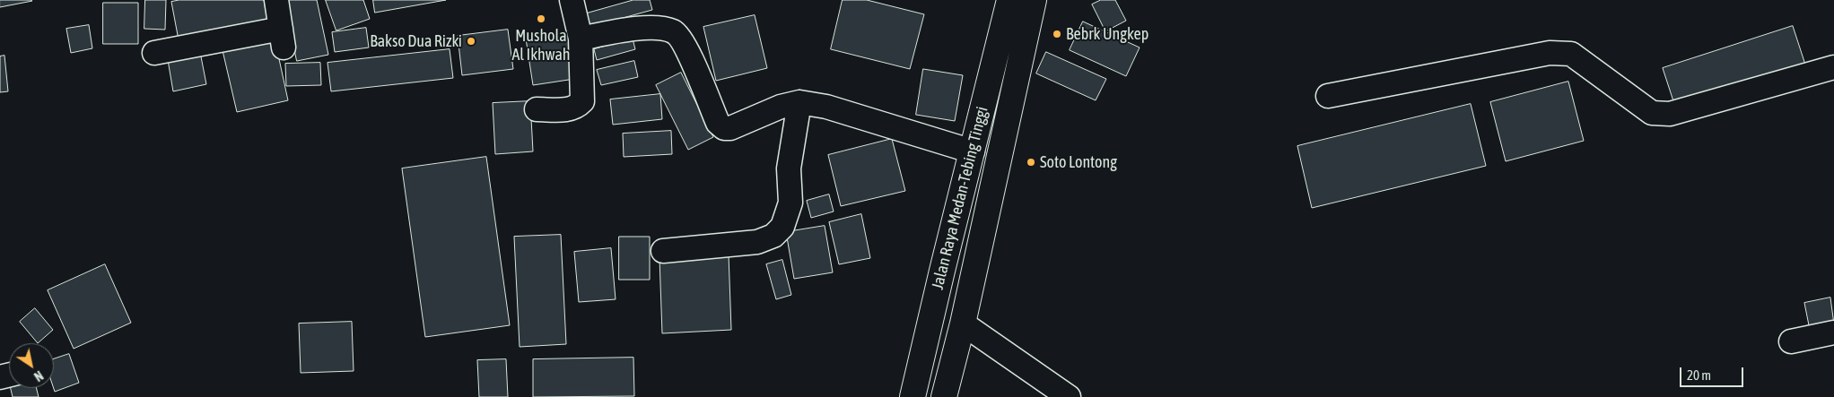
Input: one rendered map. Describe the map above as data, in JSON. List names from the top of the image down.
{
  "streets": {
    "highway": ["Jalan Raya Medan-Tebing Tinggi"]
  },
  "places": [
    "Mushola Al Ikhwah",
    "Bebrk Ungkep",
    "Bakso Dua Rizki",
    "Soto Lontong"
  ],
  "scale_bar": "20 m",
  "north": "bottom right"
}
